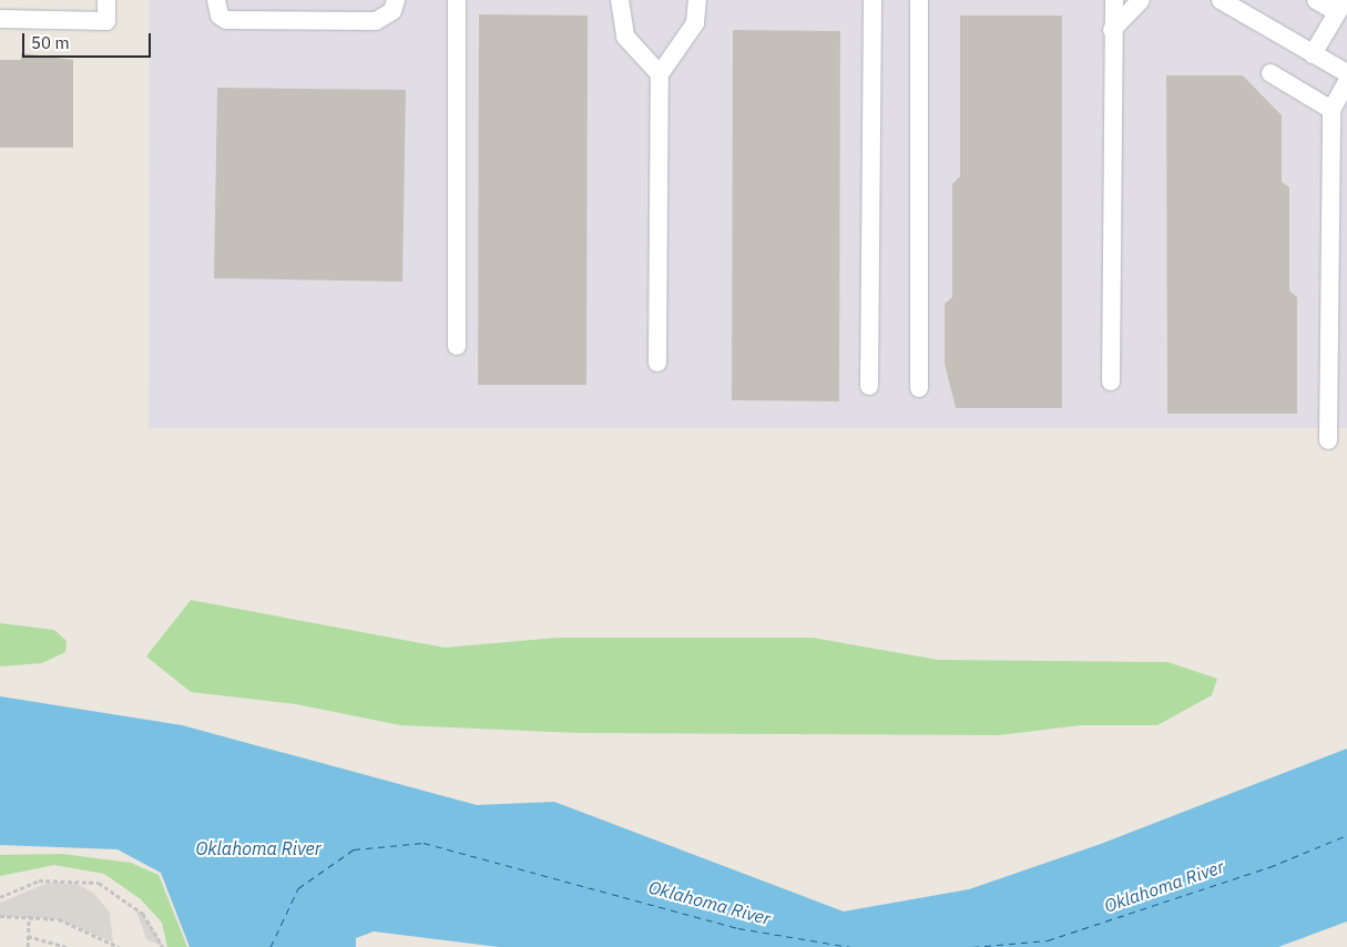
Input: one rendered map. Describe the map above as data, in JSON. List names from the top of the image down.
{
  "water": ["Oklahoma River"],
  "scale_bar": "50 m"
}
